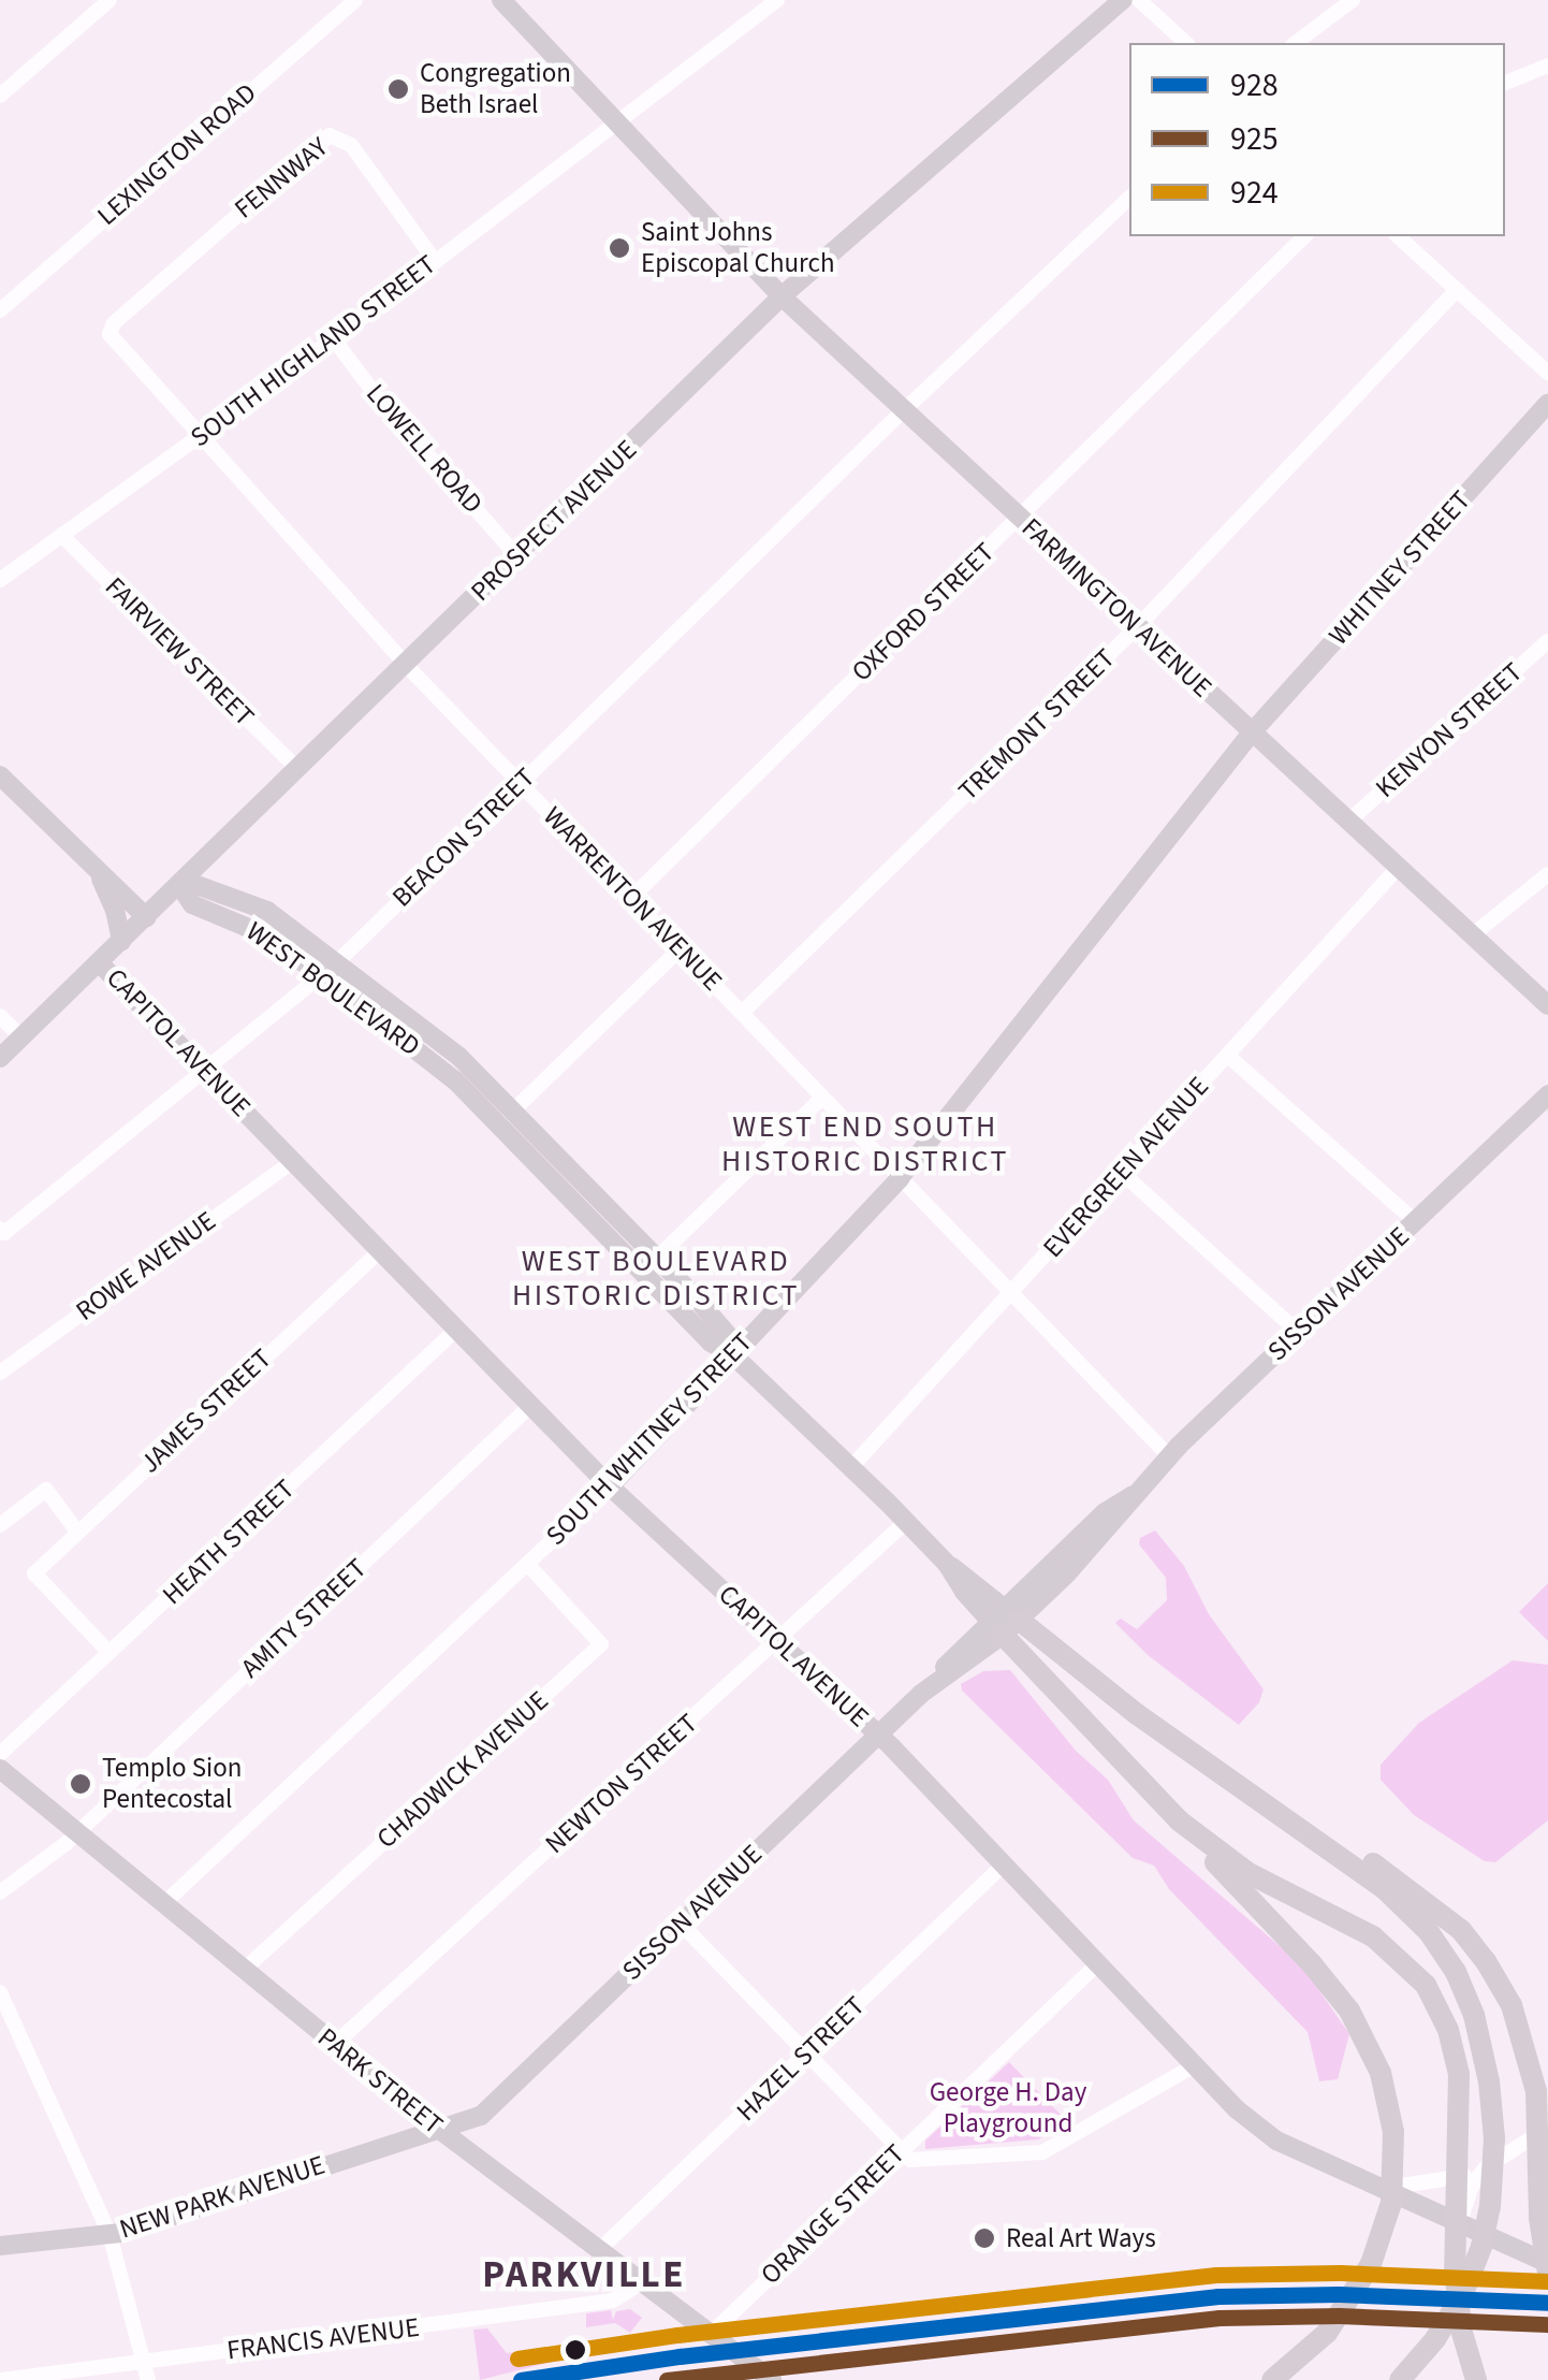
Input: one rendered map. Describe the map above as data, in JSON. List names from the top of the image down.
{
  "streets": {
    "main road": [
      "PROSPECT AVENUE",
      "WHITNEY STREET",
      "FARMINGTON AVENUE",
      "WEST BOULEVARD",
      "CAPITOL AVENUE",
      "SISSON AVENUE",
      "SOUTH WHITNEY STREET",
      "PARK STREET",
      "NEW PARK AVENUE"
    ],
    "street": [
      "LEXINGTON ROAD",
      "FENNWAY",
      "SOUTH HIGHLAND STREET",
      "LOWELL ROAD",
      "OXFORD STREET",
      "FAIRVIEW STREET",
      "TREMONT STREET",
      "KENYON STREET",
      "BEACON STREET",
      "WARRENTON AVENUE",
      "EVERGREEN AVENUE",
      "ROWE AVENUE",
      "JAMES STREET",
      "HEATH STREET",
      "AMITY STREET",
      "CHADWICK AVENUE",
      "NEWTON STREET",
      "HAZEL STREET",
      "ORANGE STREET",
      "FRANCIS AVENUE"
    ]
  },
  "crossings": [
    ["FENNWAY", "SOUTH HIGHLAND STREET"],
    ["FENNWAY", "WARRENTON AVENUE"],
    ["SOUTH HIGHLAND STREET", "LOWELL ROAD"],
    ["SOUTH HIGHLAND STREET", "FARMINGTON AVENUE"],
    ["SOUTH HIGHLAND STREET", "FAIRVIEW STREET"],
    ["SOUTH HIGHLAND STREET", "WARRENTON AVENUE"],
    ["LOWELL ROAD", "PROSPECT AVENUE"],
    ["PROSPECT AVENUE", "FARMINGTON AVENUE"],
    ["PROSPECT AVENUE", "FAIRVIEW STREET"],
    ["PROSPECT AVENUE", "WARRENTON AVENUE"],
    ["PROSPECT AVENUE", "WEST BOULEVARD"],
    ["PROSPECT AVENUE", "CAPITOL AVENUE"],
    ["WHITNEY STREET", "FARMINGTON AVENUE"],
    ["WHITNEY STREET", "SOUTH WHITNEY STREET"],
    ["FARMINGTON AVENUE", "OXFORD STREET"],
    ["FARMINGTON AVENUE", "TREMONT STREET"],
    ["FARMINGTON AVENUE", "KENYON STREET"],
    ["FARMINGTON AVENUE", "BEACON STREET"],
    ["FARMINGTON AVENUE", "EVERGREEN AVENUE"],
    ["FARMINGTON AVENUE", "SOUTH WHITNEY STREET"],
    ["OXFORD STREET", "WARRENTON AVENUE"],
    ["TREMONT STREET", "WARRENTON AVENUE"],
    ["BEACON STREET", "WARRENTON AVENUE"],
    ["BEACON STREET", "WEST BOULEVARD"],
    ["BEACON STREET", "CAPITOL AVENUE"],
    ["WARRENTON AVENUE", "EVERGREEN AVENUE"],
    ["WARRENTON AVENUE", "SISSON AVENUE"],
    ["WARRENTON AVENUE", "SOUTH WHITNEY STREET"],
    ["WEST BOULEVARD", "EVERGREEN AVENUE"],
    ["WEST BOULEVARD", "SISSON AVENUE"],
    ["WEST BOULEVARD", "SOUTH WHITNEY STREET"],
    ["WEST BOULEVARD", "NEWTON STREET"],
    ["CAPITOL AVENUE", "ROWE AVENUE"],
    ["CAPITOL AVENUE", "SISSON AVENUE"],
    ["CAPITOL AVENUE", "JAMES STREET"],
    ["CAPITOL AVENUE", "SOUTH WHITNEY STREET"],
    ["CAPITOL AVENUE", "HEATH STREET"],
    ["CAPITOL AVENUE", "AMITY STREET"],
    ["CAPITOL AVENUE", "NEWTON STREET"],
    ["CAPITOL AVENUE", "HAZEL STREET"],
    ["CAPITOL AVENUE", "ORANGE STREET"],
    ["SISSON AVENUE", "PARK STREET"],
    ["SISSON AVENUE", "NEW PARK AVENUE"],
    ["JAMES STREET", "HEATH STREET"],
    ["SOUTH WHITNEY STREET", "CHADWICK AVENUE"],
    ["SOUTH WHITNEY STREET", "PARK STREET"],
    ["AMITY STREET", "PARK STREET"],
    ["CHADWICK AVENUE", "PARK STREET"],
    ["NEWTON STREET", "PARK STREET"],
    ["HAZEL STREET", "PARK STREET"],
    ["PARK STREET", "NEW PARK AVENUE"],
    ["PARK STREET", "ORANGE STREET"],
    ["PARK STREET", "FRANCIS AVENUE"]
  ],
  "districts": ["WEST END SOUTH HISTORIC DISTRICT", "WEST BOULEVARD HISTORIC DISTRICT", "PARKVILLE"],
  "parks": ["George H. Day Playground"],
  "places": [
    "Congregation Beth Israel",
    "Saint Johns Episcopal Church",
    "Templo Sion Pentecostal",
    "Real Art Ways"
  ],
  "lines": ["transit line 924", "transit line 928", "transit line 925"],
  "legend": ["928", "925", "924"]
}
